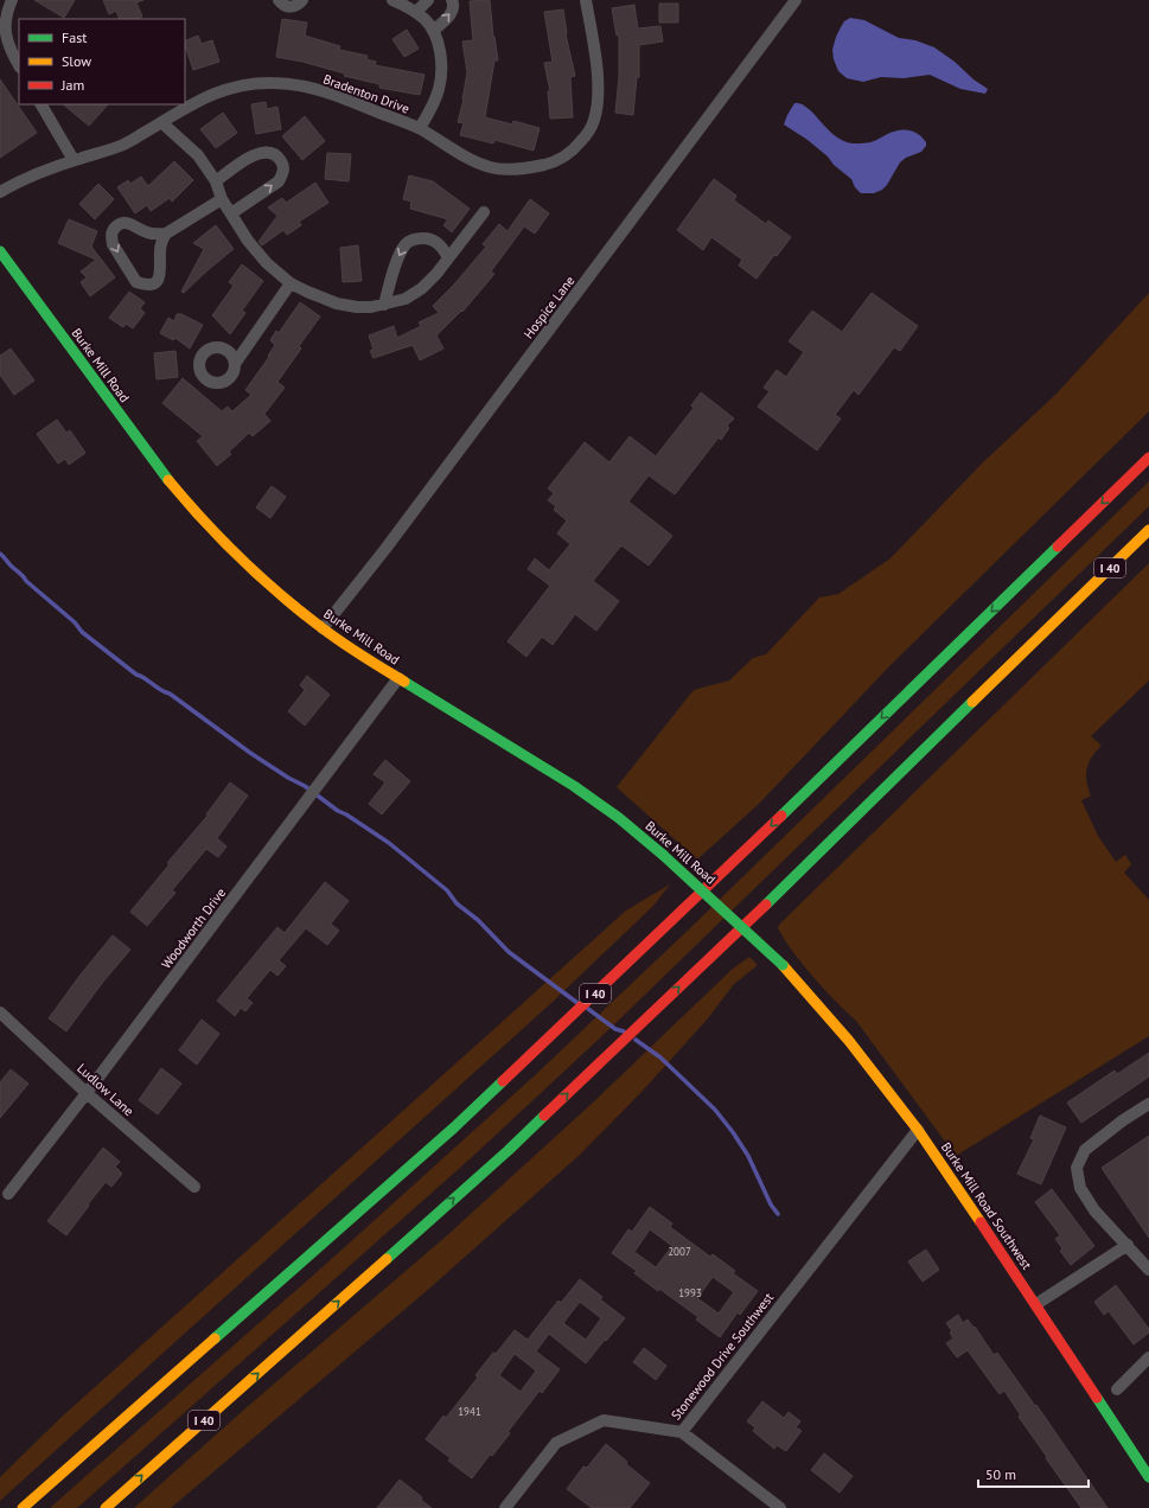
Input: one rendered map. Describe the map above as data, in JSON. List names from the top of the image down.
{
  "streets": {
    "main road": ["Burke Mill Road", "I 40", "Burke Mill Road Southwest"],
    "street": [
      "Bradenton Drive",
      "Hospice Lane",
      "Woodworth Drive",
      "Ludlow Lane",
      "Stonewood Drive Southwest"
    ]
  },
  "crossings": [
    ["Hospice Lane", "Burke Mill Road"],
    ["Burke Mill Road", "Woodworth Drive"],
    ["Burke Mill Road", "Burke Mill Road Southwest"],
    ["Woodworth Drive", "Ludlow Lane"],
    ["Burke Mill Road Southwest", "Stonewood Drive Southwest"]
  ],
  "house_numbers": ["2007", "1993", "1941"],
  "legend": ["Fast", "Slow", "Jam"],
  "scale_bar": "50 m"
}
